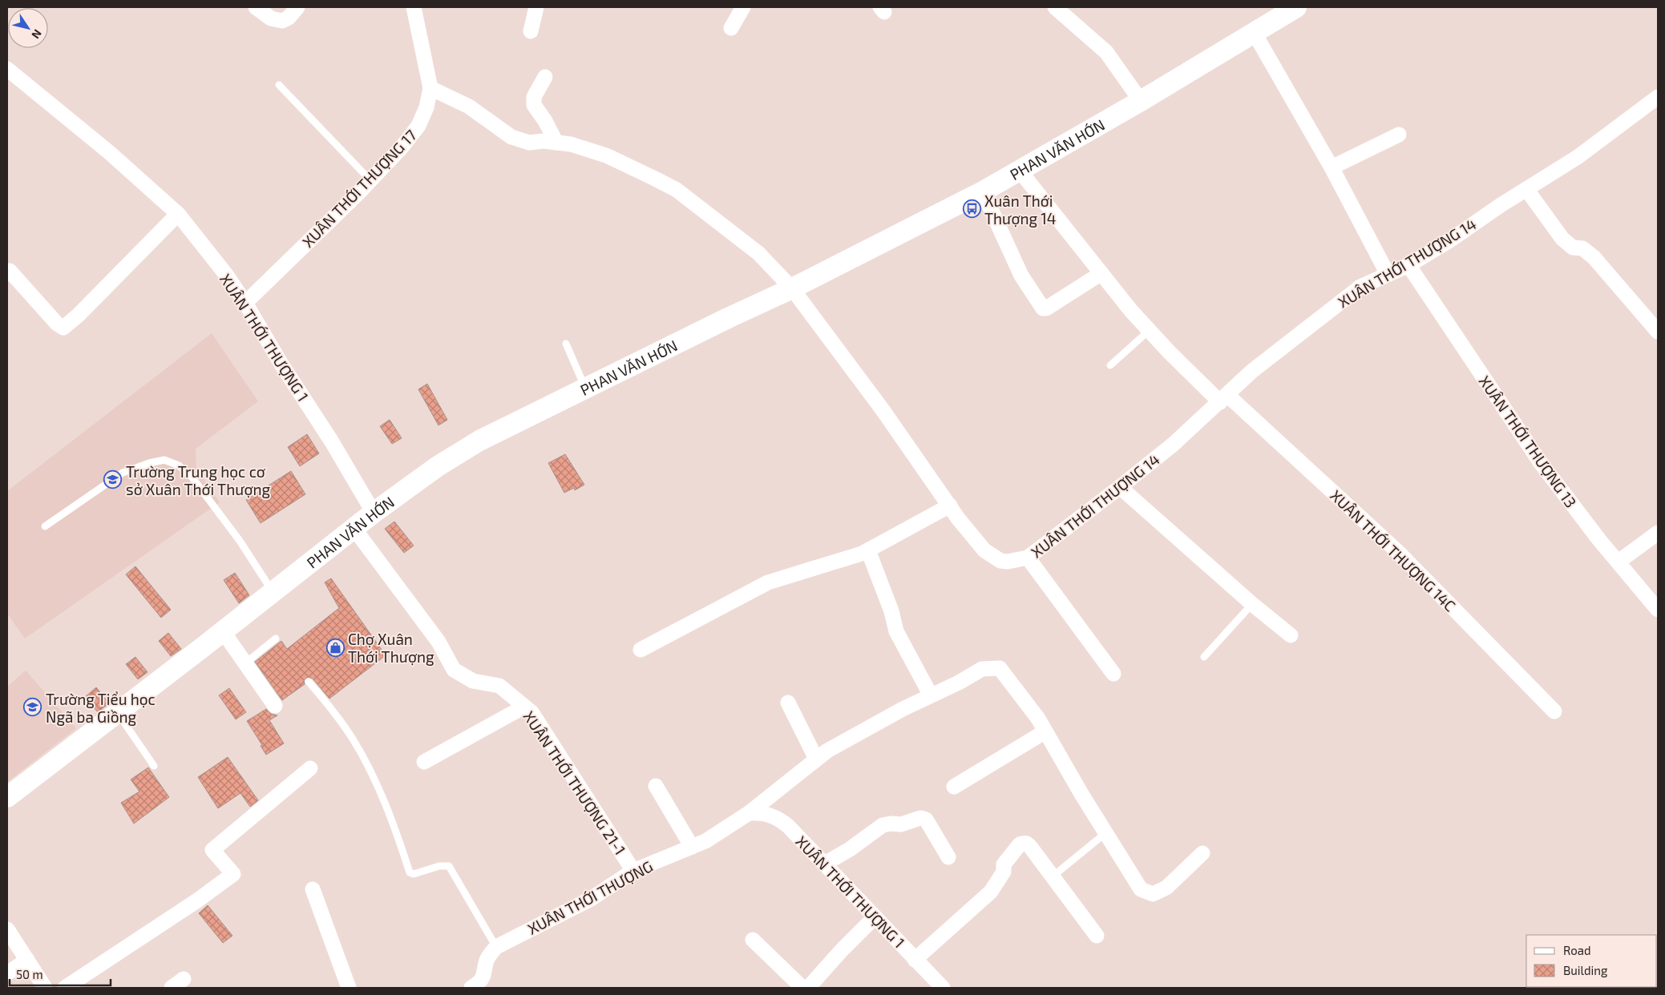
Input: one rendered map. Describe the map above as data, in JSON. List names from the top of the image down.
{
  "streets": {
    "main road": ["PHAN VĂN HỚN"],
    "street": [
      "XUÂN THỚI THƯỢNG 17",
      "XUÂN THỚI THƯỢNG 14",
      "XUÂN THỚI THƯỢNG 1",
      "XUÂN THỚI THƯỢNG 13",
      "XUÂN THỚI THƯỢNG 14C",
      "XUÂN THỚI THƯỢNG 21-1",
      "XUÂN THỚI THƯỢNG"
    ]
  },
  "crossings": [
    ["PHAN VĂN HỚN", "XUÂN THỚI THƯỢNG 14"],
    ["PHAN VĂN HỚN", "XUÂN THỚI THƯỢNG 1"],
    ["PHAN VĂN HỚN", "XUÂN THỚI THƯỢNG 14C"],
    ["PHAN VĂN HỚN", "XUÂN THỚI THƯỢNG 21-1"],
    ["XUÂN THỚI THƯỢNG 17", "XUÂN THỚI THƯỢNG 14"],
    ["XUÂN THỚI THƯỢNG 17", "XUÂN THỚI THƯỢNG 1"],
    ["XUÂN THỚI THƯỢNG 14", "XUÂN THỚI THƯỢNG 13"],
    ["XUÂN THỚI THƯỢNG 14", "XUÂN THỚI THƯỢNG 14C"],
    ["XUÂN THỚI THƯỢNG 1", "XUÂN THỚI THƯỢNG"],
    ["XUÂN THỚI THƯỢNG 21-1", "XUÂN THỚI THƯỢNG"]
  ],
  "places": {
    "bus stop": ["Xuân Thới Thượng 14"],
    "school or university": ["Trường Trung học cơ sở Xuân Thới Thượng", "Trường Tiểu học Ngã ba Giồng"],
    "shop": ["Chợ Xuân Thới Thượng"]
  },
  "legend": ["Road", "Building"],
  "scale_bar": "50 m",
  "north": "bottom right"
}
